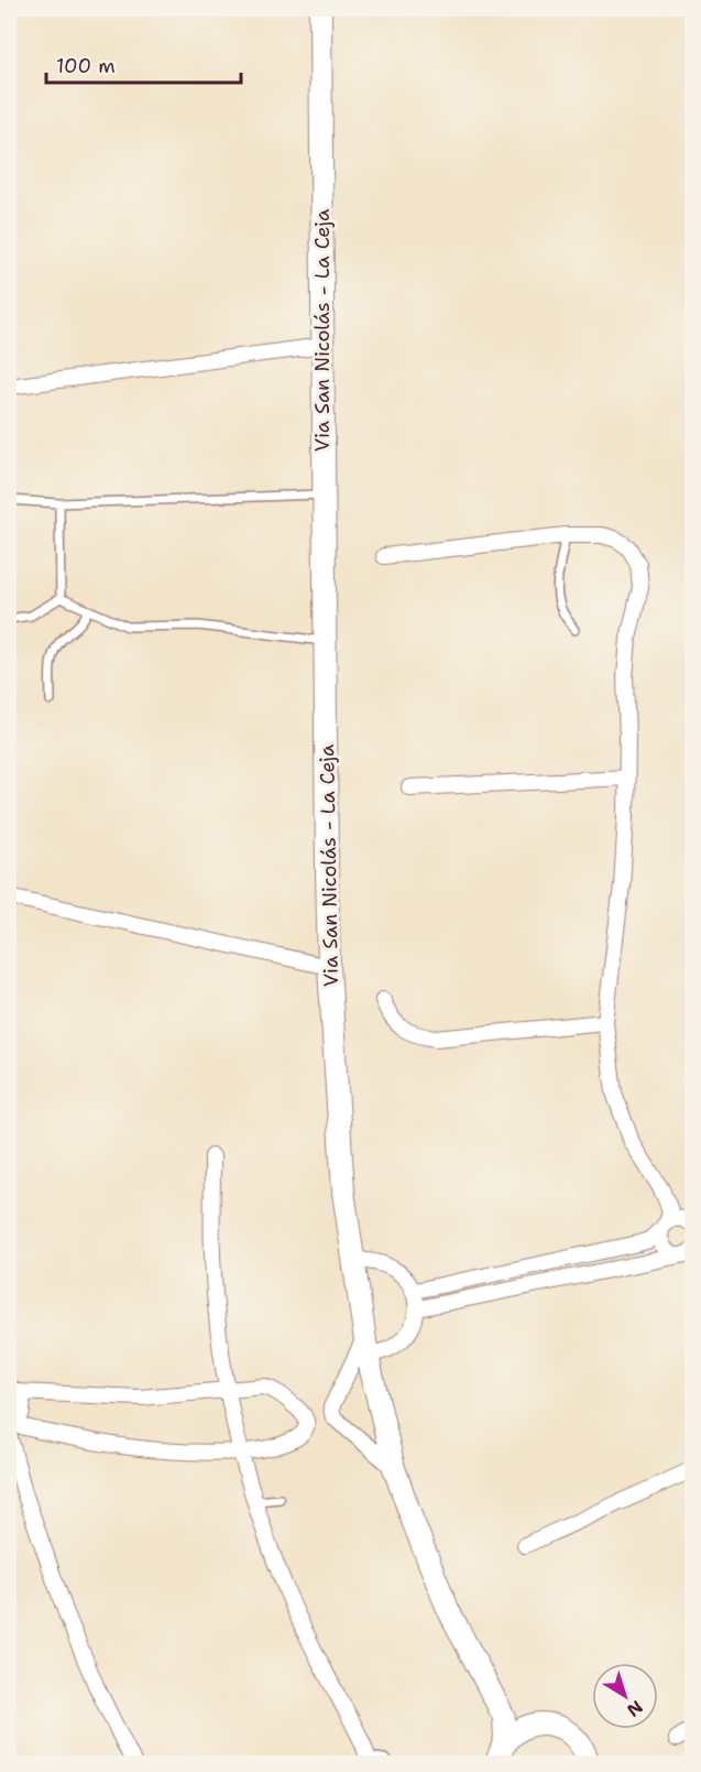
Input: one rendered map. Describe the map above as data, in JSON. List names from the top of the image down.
{
  "streets": {
    "street": ["Via San Nicolás - La Ceja"]
  },
  "scale_bar": "100 m",
  "north": "bottom right"
}
